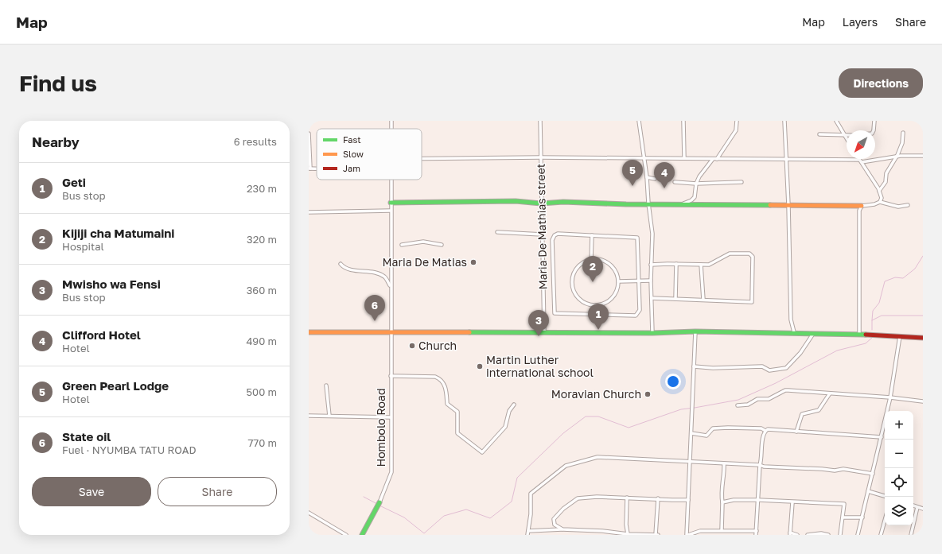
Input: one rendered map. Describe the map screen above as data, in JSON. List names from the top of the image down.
{
  "streets": {
    "main road": ["Hombolo Road"],
    "street": ["Maria De Mathias street"]
  },
  "places": [
    "Maria De Matias",
    "Church",
    "Martin Luther international school",
    "Moravian Church"
  ],
  "legend": ["Fast", "Slow", "Jam"],
  "north": "bottom left",
  "page": {
    "header": "Map",
    "nav": ["Map", "Layers", "Share"],
    "buttons": [
      "Directions",
      ["Save", "Share"]
    ],
    "title": "Find us",
    "heading": ["Nearby", "6 results"],
    "pins": [
      "5",
      "4",
      "2",
      "6",
      "1",
      "3"
    ],
    "list": [
      {
        "mark": "1",
        "name": "Geti",
        "note": "Bus stop",
        "value": "230 m"
      },
      {
        "mark": "2",
        "name": "Kijiji cha Matumaini",
        "note": "Hospital",
        "value": "320 m"
      },
      {
        "mark": "3",
        "name": "Mwisho wa Fensi",
        "note": "Bus stop",
        "value": "360 m"
      },
      {
        "mark": "4",
        "name": "Clifford Hotel",
        "note": "Hotel",
        "value": "490 m"
      },
      {
        "mark": "5",
        "name": "Green Pearl Lodge",
        "note": "Hotel",
        "value": "500 m"
      },
      {
        "mark": "6",
        "name": "State oil",
        "note": "Fuel · NYUMBA TATU ROAD",
        "value": "770 m"
      }
    ],
    "map_buttons": ["+", "−"]
  }
}
